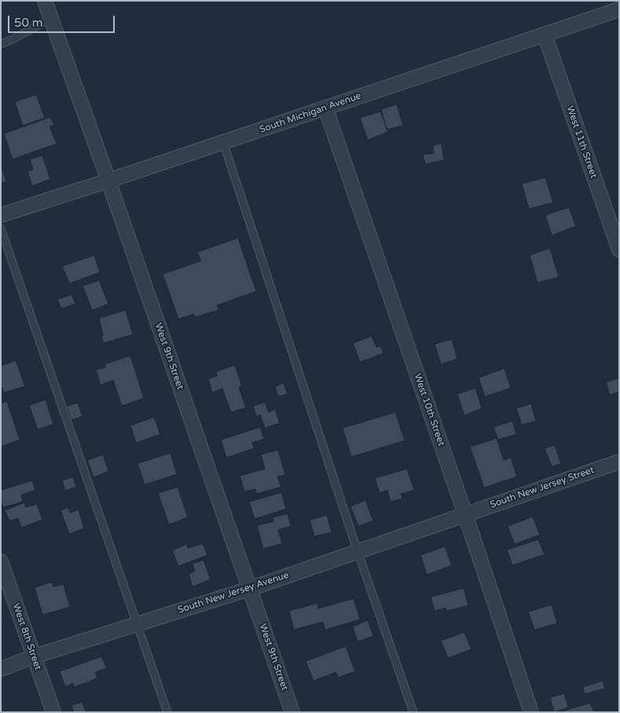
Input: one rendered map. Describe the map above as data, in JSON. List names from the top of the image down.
{
  "streets": {
    "street": [
      "South Michigan Avenue",
      "West 11th Street",
      "West 9th Street",
      "West 10th Street",
      "South New Jersey Street",
      "South New Jersey Avenue",
      "West 8th Street"
    ]
  },
  "crossings": [
    ["South Michigan Avenue", "West 11th Street"],
    ["South Michigan Avenue", "West 9th Street"],
    ["South Michigan Avenue", "West 10th Street"],
    ["West 9th Street", "South New Jersey Avenue"],
    ["West 10th Street", "South New Jersey Street"],
    ["West 10th Street", "South New Jersey Avenue"],
    ["South New Jersey Street", "South New Jersey Avenue"],
    ["South New Jersey Avenue", "West 8th Street"]
  ],
  "scale_bar": "50 m"
}
